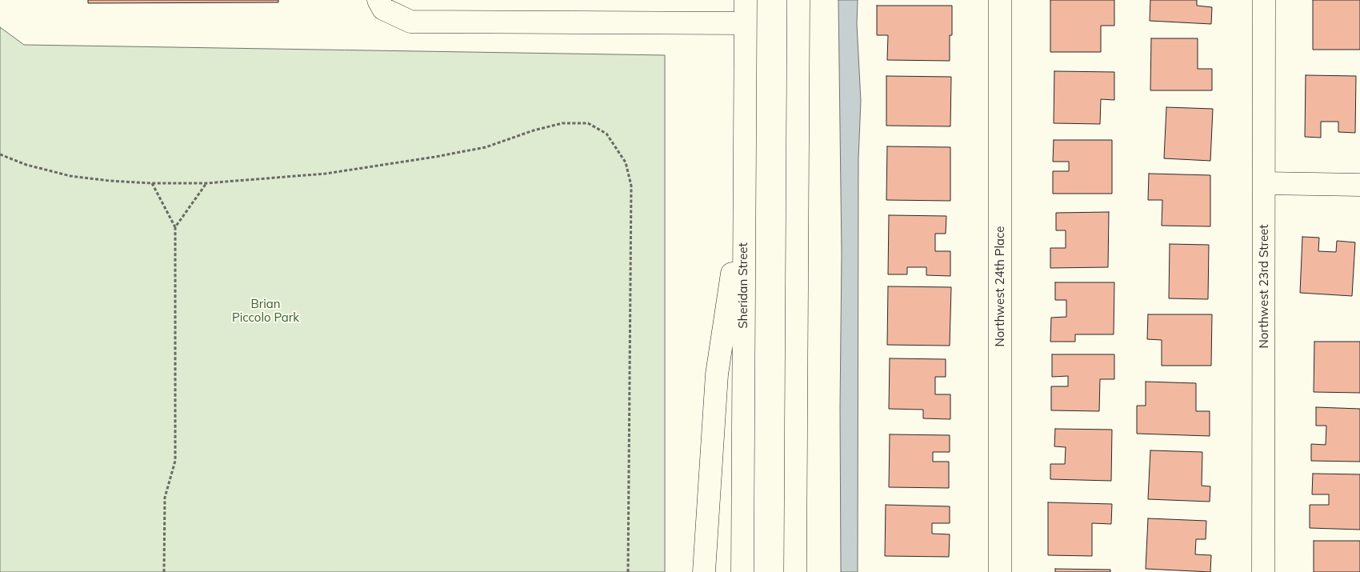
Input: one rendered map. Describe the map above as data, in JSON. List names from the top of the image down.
{
  "streets": {
    "main road": ["Sheridan Street", "Northwest 24th Place", "Northwest 23rd Street"]
  },
  "parks": ["Brian Piccolo Park"]
}
